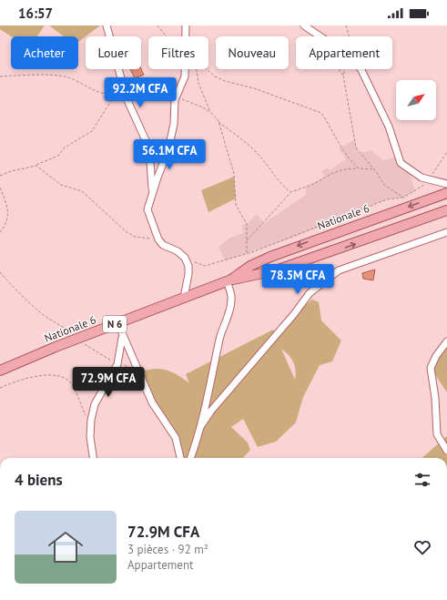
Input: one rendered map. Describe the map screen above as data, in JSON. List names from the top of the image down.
{
  "streets": {
    "main road": ["Nationale 6", "N 6"]
  },
  "north": "top right",
  "page": {
    "status": "16:57",
    "chip": [
      "Acheter",
      "Louer",
      "Filtres",
      "Nouveau",
      "Appartement"
    ],
    "price": [
      "92.2M CFA",
      "56.1M CFA",
      "78.5M CFA",
      "72.9M CFA"
    ],
    "heading": "4 biens",
    "list": [
      {
        "name": "72.9M CFA",
        "note": "3 pièces · 92 m² · Appartement"
      }
    ]
  }
}
